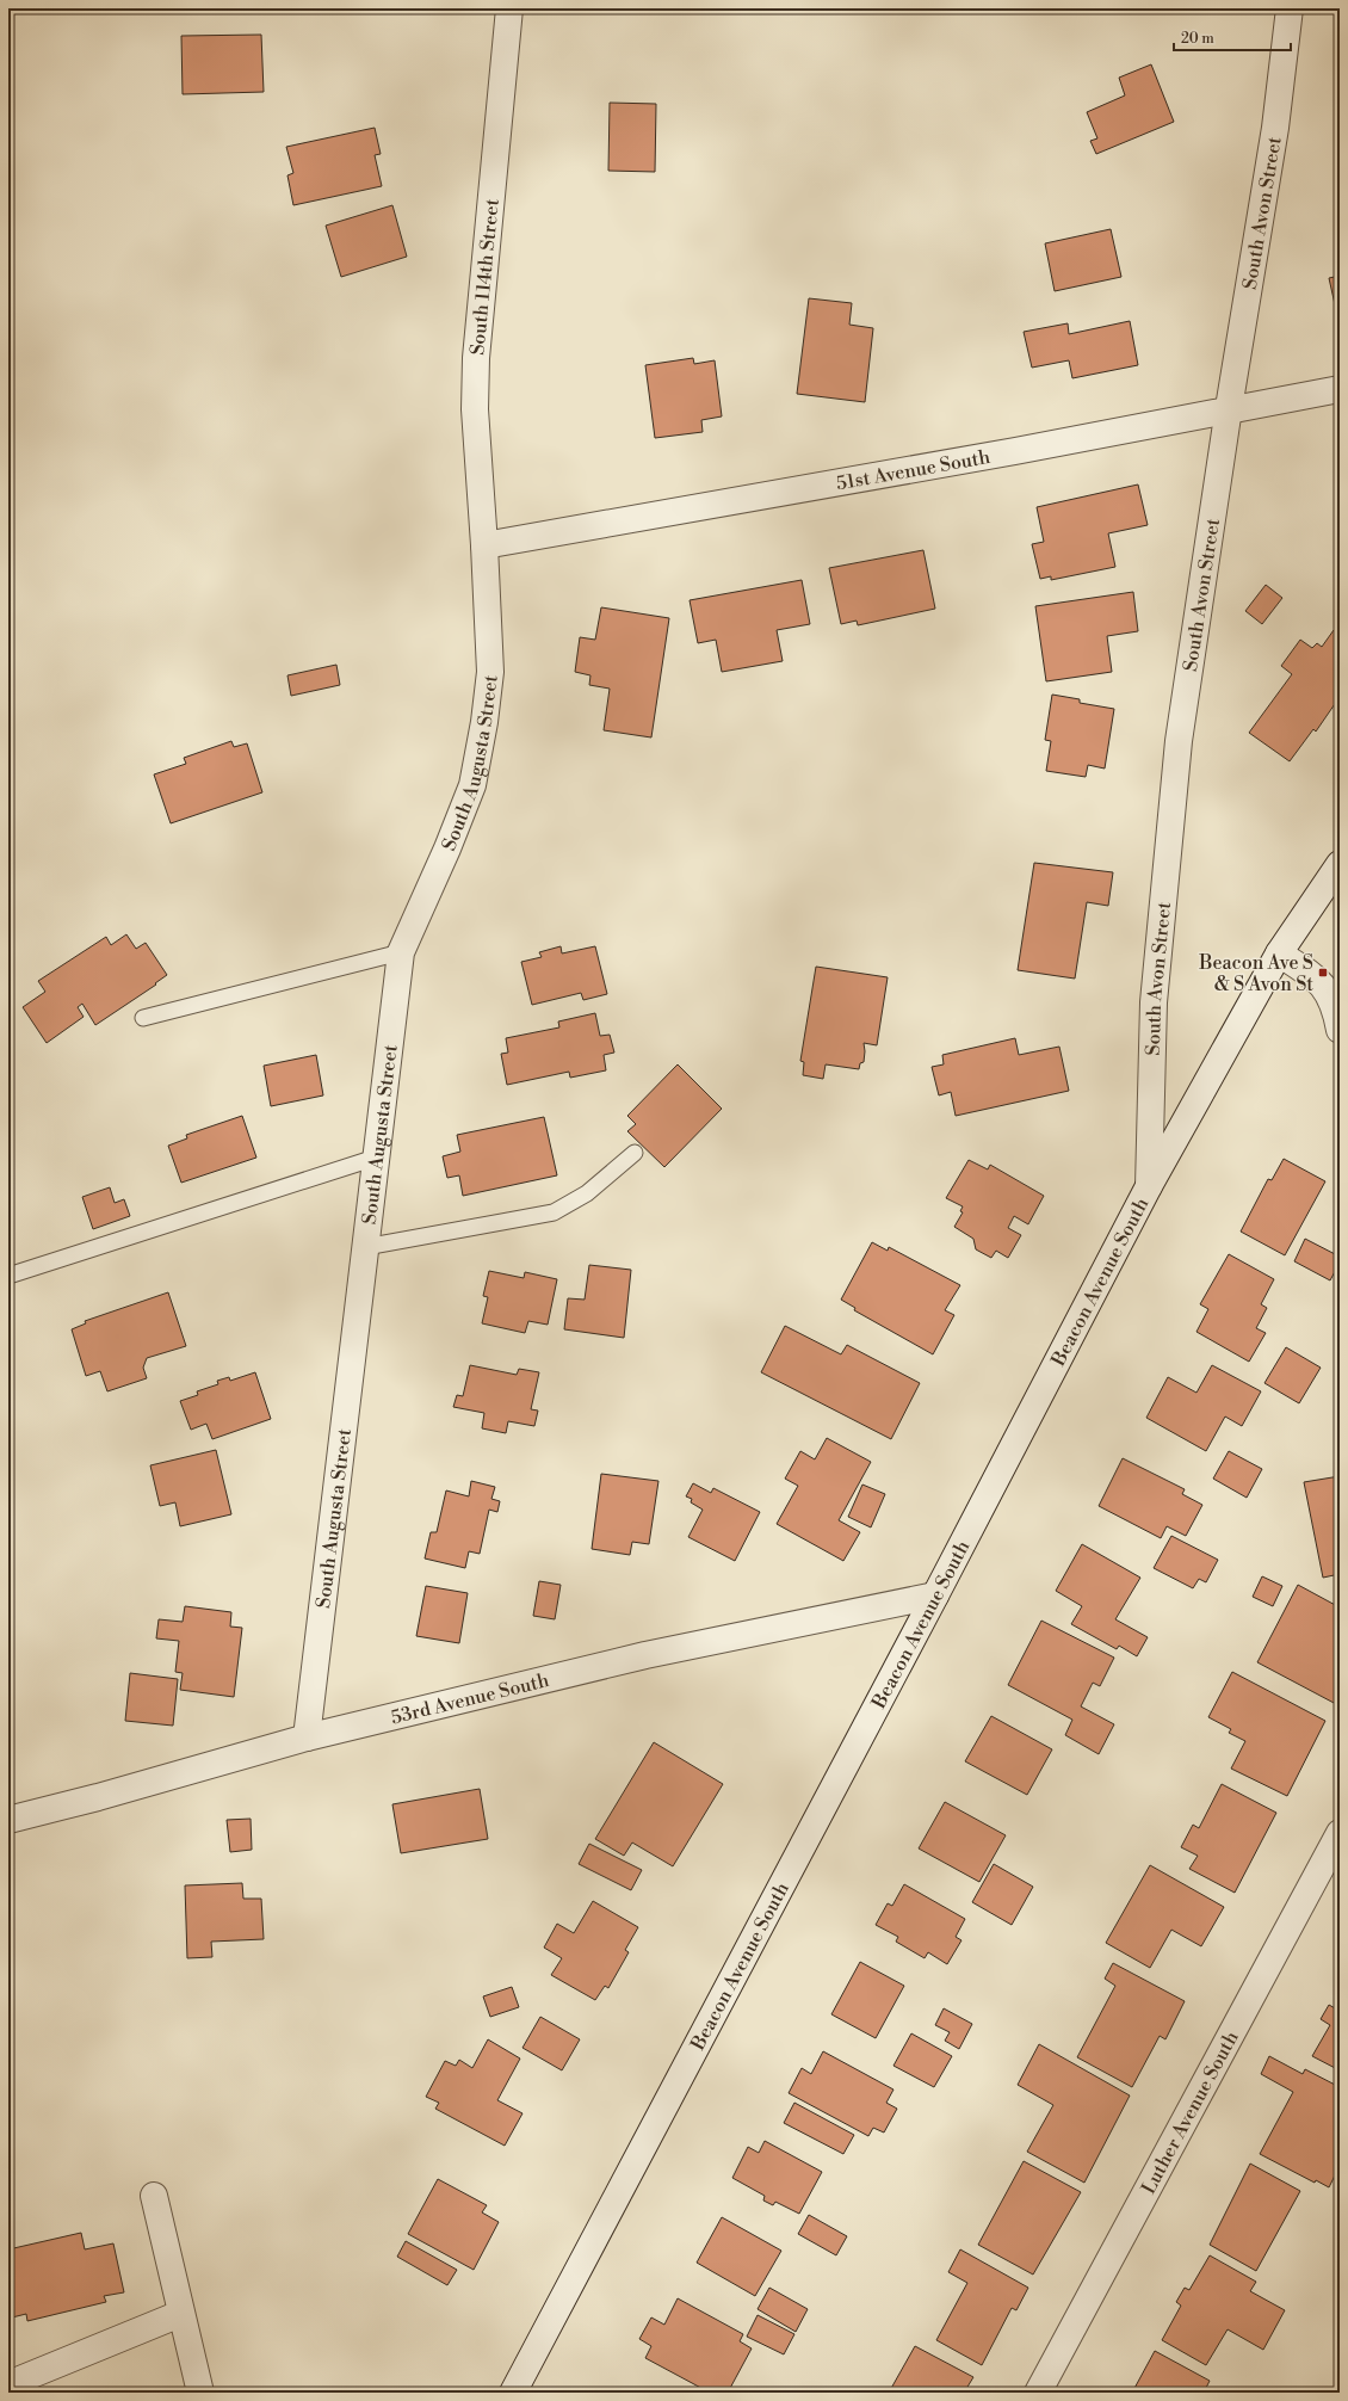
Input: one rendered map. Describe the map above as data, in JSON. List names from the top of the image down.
{
  "streets": {
    "street": [
      "South Avon Street",
      "South 114th Street",
      "51st Avenue South",
      "South Augusta Street",
      "Beacon Avenue South",
      "53rd Avenue South",
      "Luther Avenue South"
    ]
  },
  "crossings": [
    ["South Avon Street", "51st Avenue South"],
    ["South Avon Street", "Beacon Avenue South"],
    ["South 114th Street", "51st Avenue South"],
    ["South 114th Street", "South Augusta Street"],
    ["51st Avenue South", "South Augusta Street"],
    ["South Augusta Street", "53rd Avenue South"],
    ["Beacon Avenue South", "53rd Avenue South"]
  ],
  "places": {
    "transit": ["Beacon Ave S & S Avon St"]
  },
  "scale_bar": "20 m"
}
